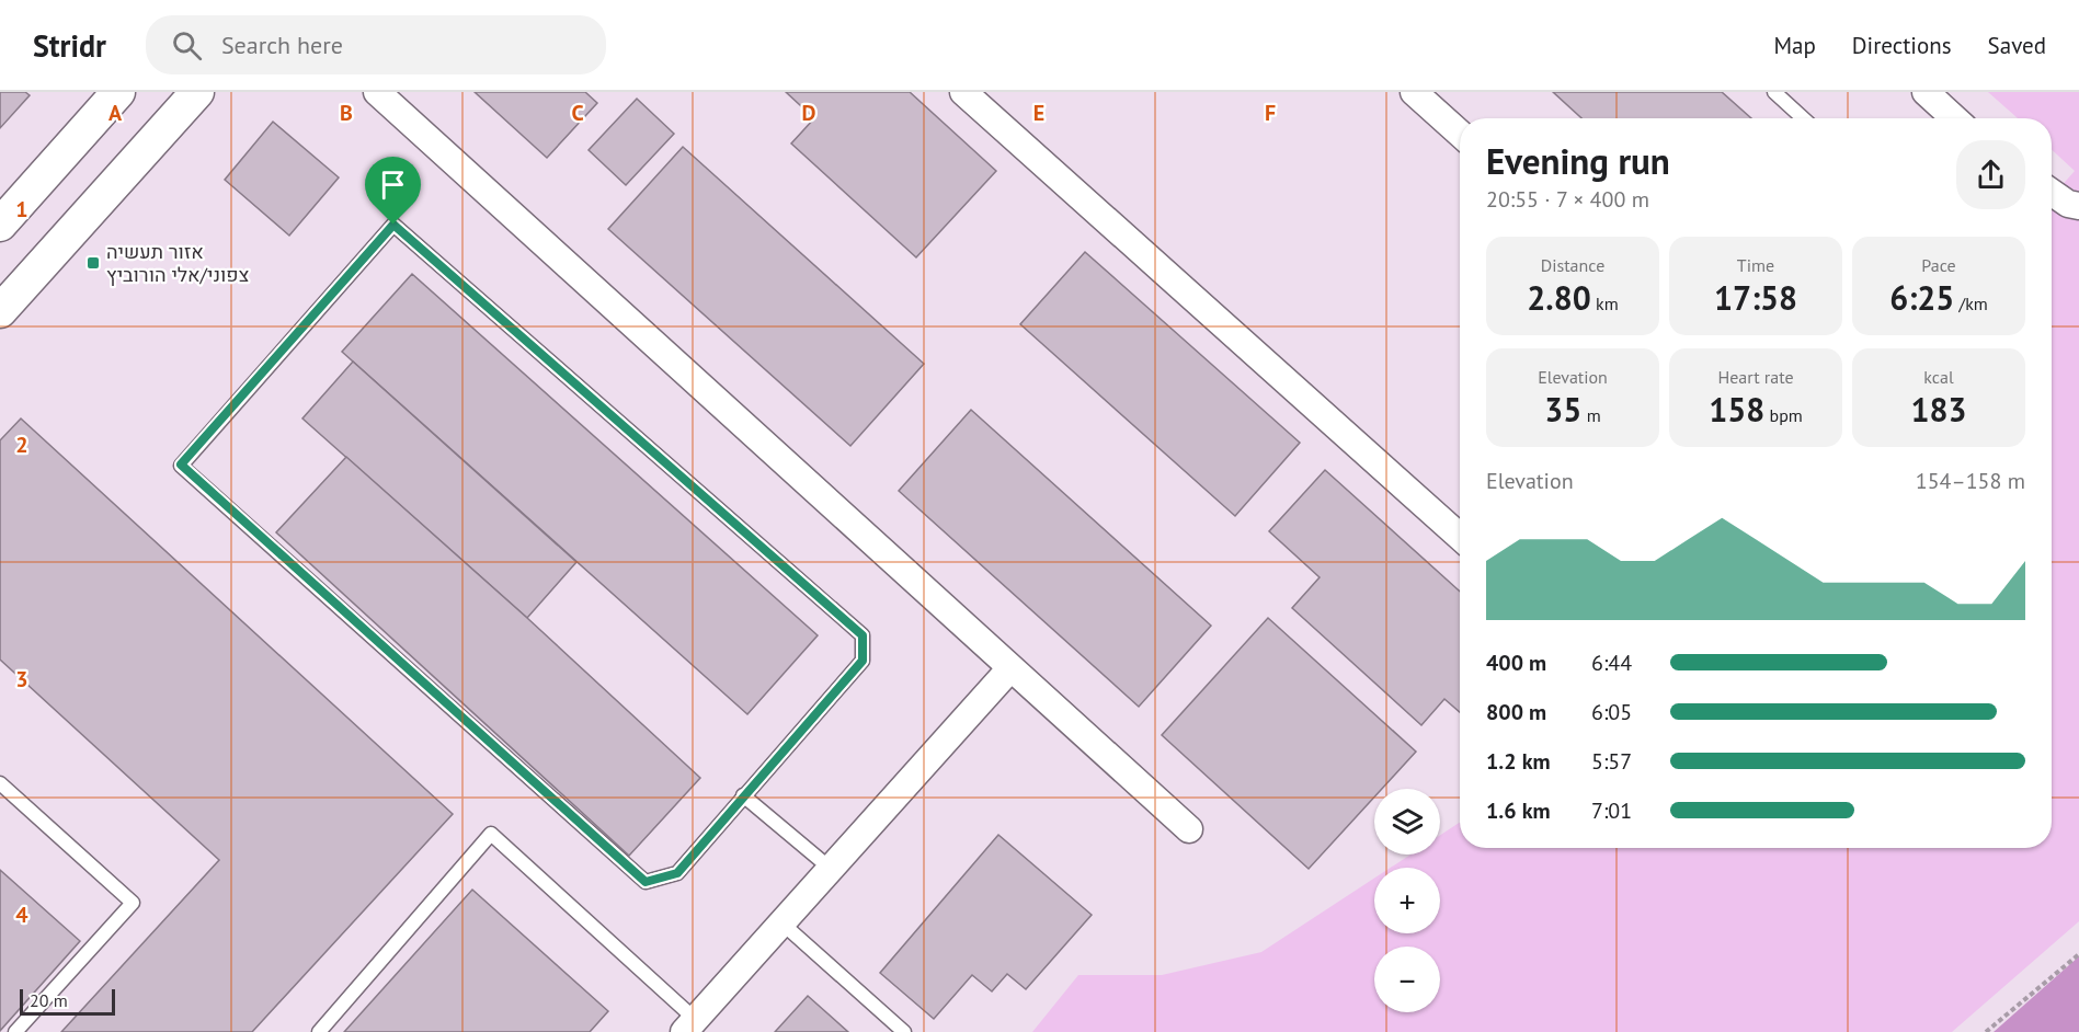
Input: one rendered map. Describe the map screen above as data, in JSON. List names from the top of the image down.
{
  "places": {
    "transit": ["אזור תעשיה צפוני/אלי הורוביץ"]
  },
  "scale_bar": "20 m",
  "page": {
    "header": "Stridr",
    "search": "Search here",
    "nav": ["Map", "Directions", "Saved"],
    "heading": ["Evening run", "20:55 · 7 × 400 m"],
    "stats": [
      ["Distance", "2.80 km"],
      ["Time", "17:58"],
      ["Pace", "6:25 /km"],
      ["Elevation", "35 m"],
      ["Heart rate", "158 bpm"],
      ["kcal", "183"]
    ],
    "chart": ["Elevation", "154–158 m"],
    "list": [
      {
        "name": "400 m",
        "note": "6:44"
      },
      {
        "name": "800 m",
        "note": "6:05"
      },
      {
        "name": "1.2 km",
        "note": "5:57"
      },
      {
        "name": "1.6 km",
        "note": "7:01"
      }
    ],
    "map_buttons": ["+", "−"],
    "scale": "20 m"
  },
  "grid": {
    "columns": [
      "A",
      "B",
      "C",
      "D",
      "E",
      "F"
    ],
    "rows": [
      "1",
      "2",
      "3",
      "4"
    ]
  }
}
